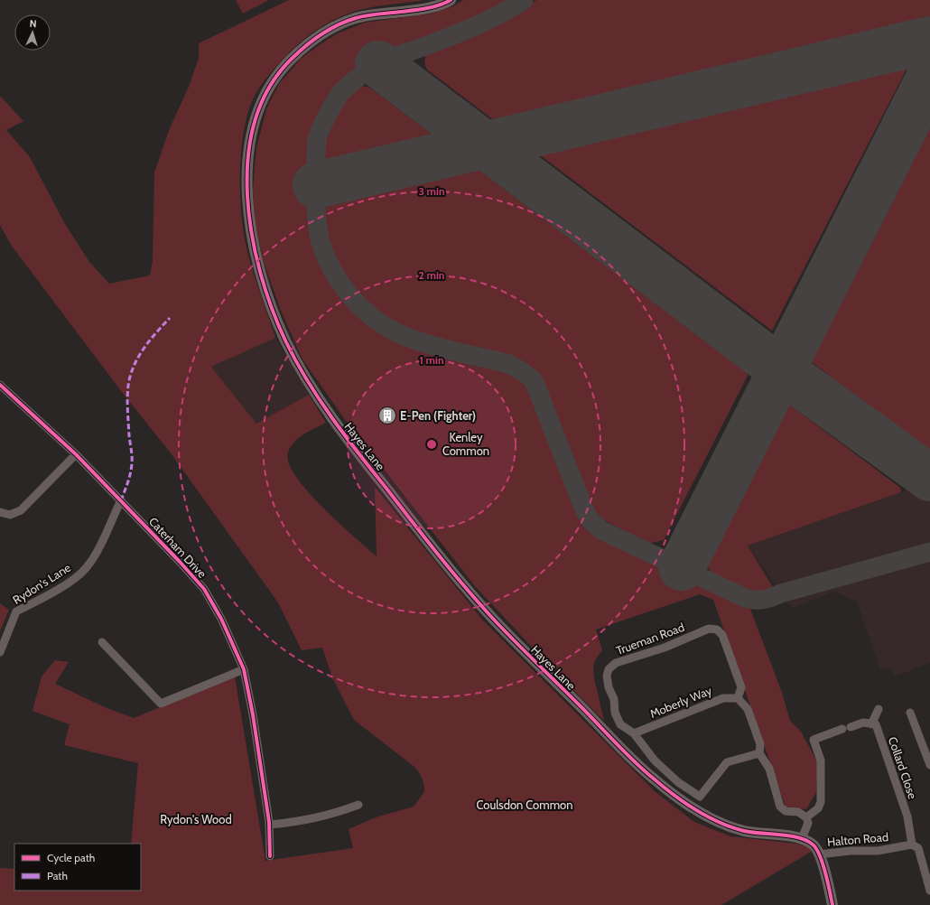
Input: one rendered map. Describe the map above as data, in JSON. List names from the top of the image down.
{
  "streets": {
    "street": [
      "Hayes Lane",
      "Caterham Drive",
      "Rydon's Lane",
      "Trueman Road",
      "Moberly Way",
      "Collard Close",
      "Halton Road"
    ]
  },
  "crossings": [
    ["Caterham Drive", "Rydon's Lane"],
    ["Trueman Road", "Moberly Way"],
    ["Collard Close", "Halton Road"]
  ],
  "parks": ["Kenley Common", "Coulsdon Common", "Rydon's Wood"],
  "places": {
    "building": ["E-Pen (Fighter)"]
  },
  "legend": ["Cycle path", "Path"],
  "north": "top",
  "rings": ["3 min", "2 min", "1 min"]
}
